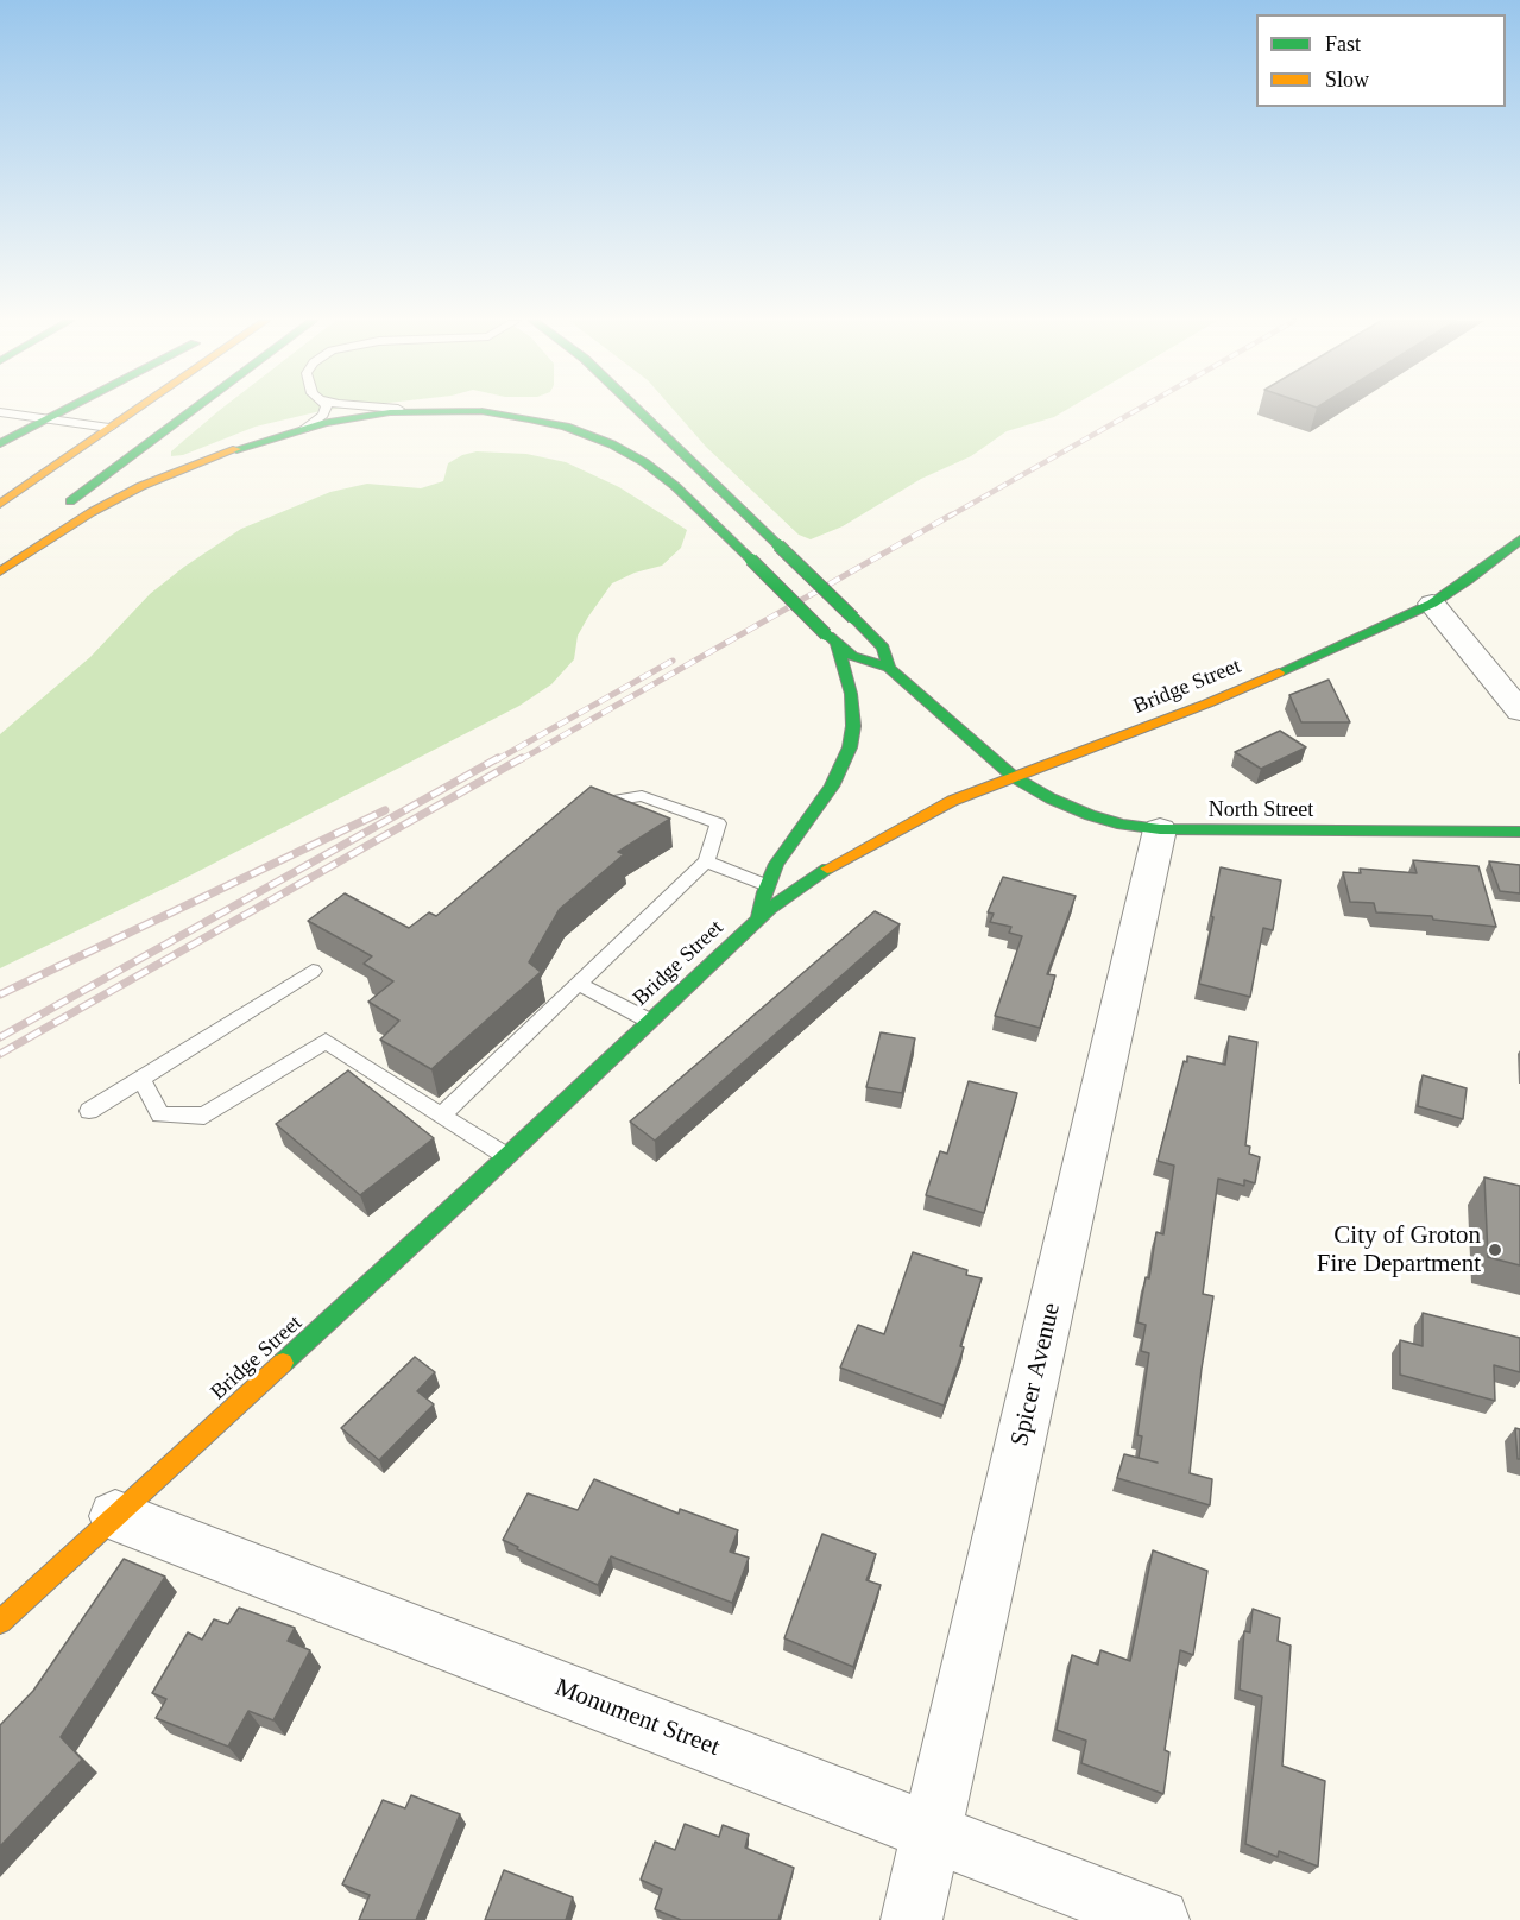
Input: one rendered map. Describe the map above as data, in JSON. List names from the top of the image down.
{
  "streets": {
    "main road": ["Bridge Street", "North Street"],
    "street": ["Spicer Avenue", "Monument Street"]
  },
  "crossings": [
    ["Bridge Street", "North Street"],
    ["Bridge Street", "Monument Street"],
    ["North Street", "Spicer Avenue"],
    ["Spicer Avenue", "Monument Street"]
  ],
  "places": ["City of Groton Fire Department"],
  "legend": ["Fast", "Slow"]
}
